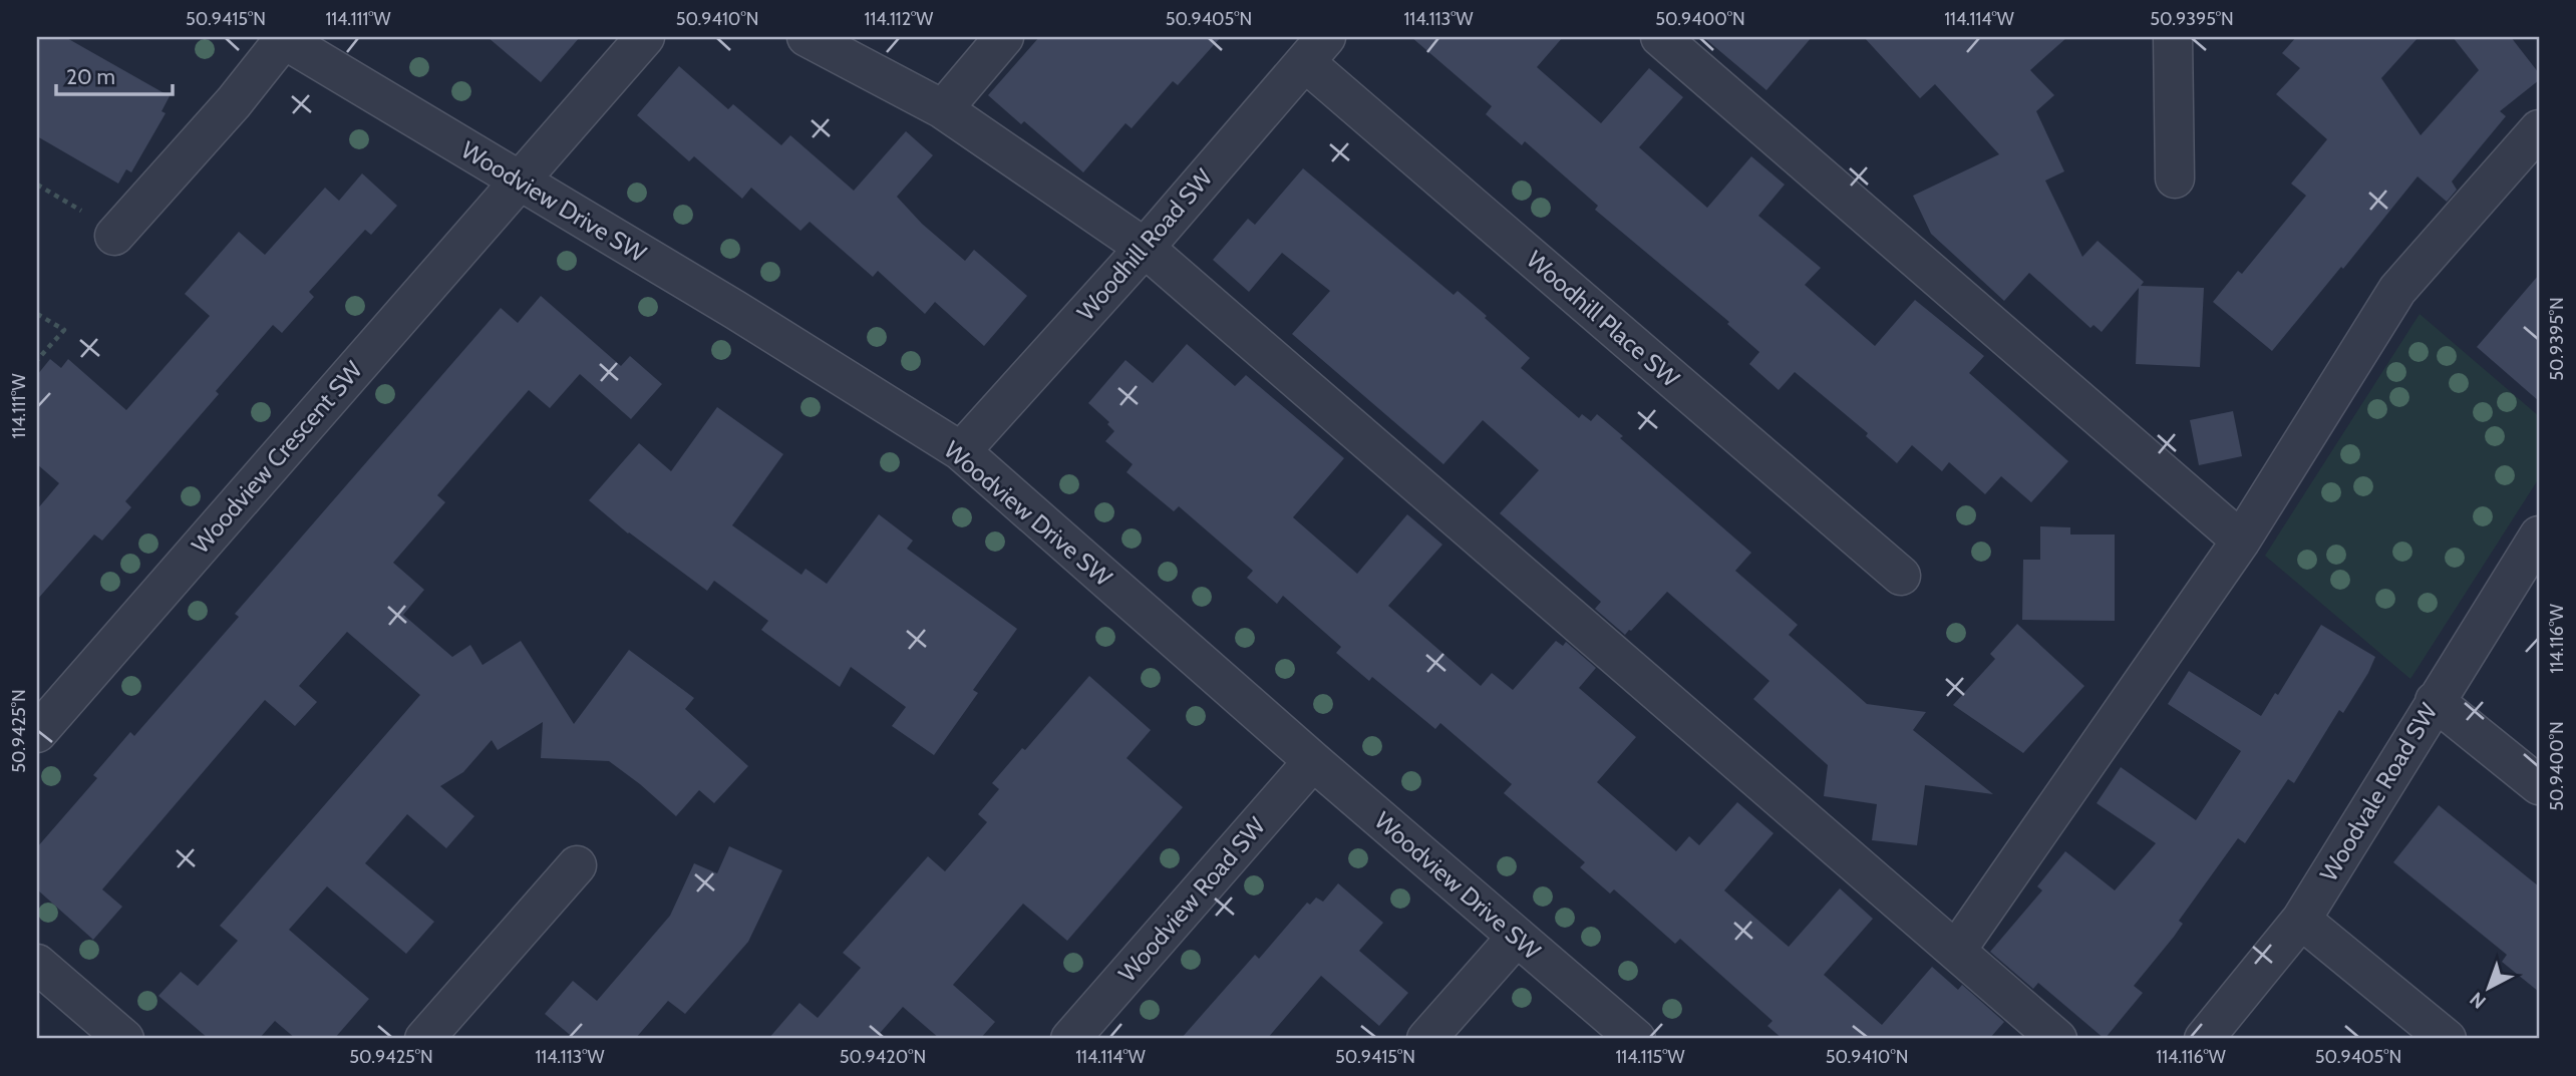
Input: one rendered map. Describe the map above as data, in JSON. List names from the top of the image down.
{
  "streets": {
    "street": [
      "Woodview Drive SW",
      "Woodhill Road SW",
      "Woodhill Place SW",
      "Woodview Crescent SW",
      "Woodvale Road SW",
      "Woodview Road SW"
    ]
  },
  "crossings": [
    ["Woodview Drive SW", "Woodhill Road SW"],
    ["Woodview Drive SW", "Woodview Crescent SW"],
    ["Woodview Drive SW", "Woodview Road SW"],
    ["Woodhill Road SW", "Woodhill Place SW"]
  ],
  "scale_bar": "20 m",
  "north": "bottom left",
  "coordinates": [
    "50.9415°N",
    "114.111°W",
    "50.9410°N",
    "114.112°W",
    "50.9405°N",
    "114.113°W",
    "50.9400°N",
    "114.114°W",
    "50.9395°N",
    "114.116°W",
    "50.9425°N",
    "50.9420°N",
    "114.115°W"
  ]
}
